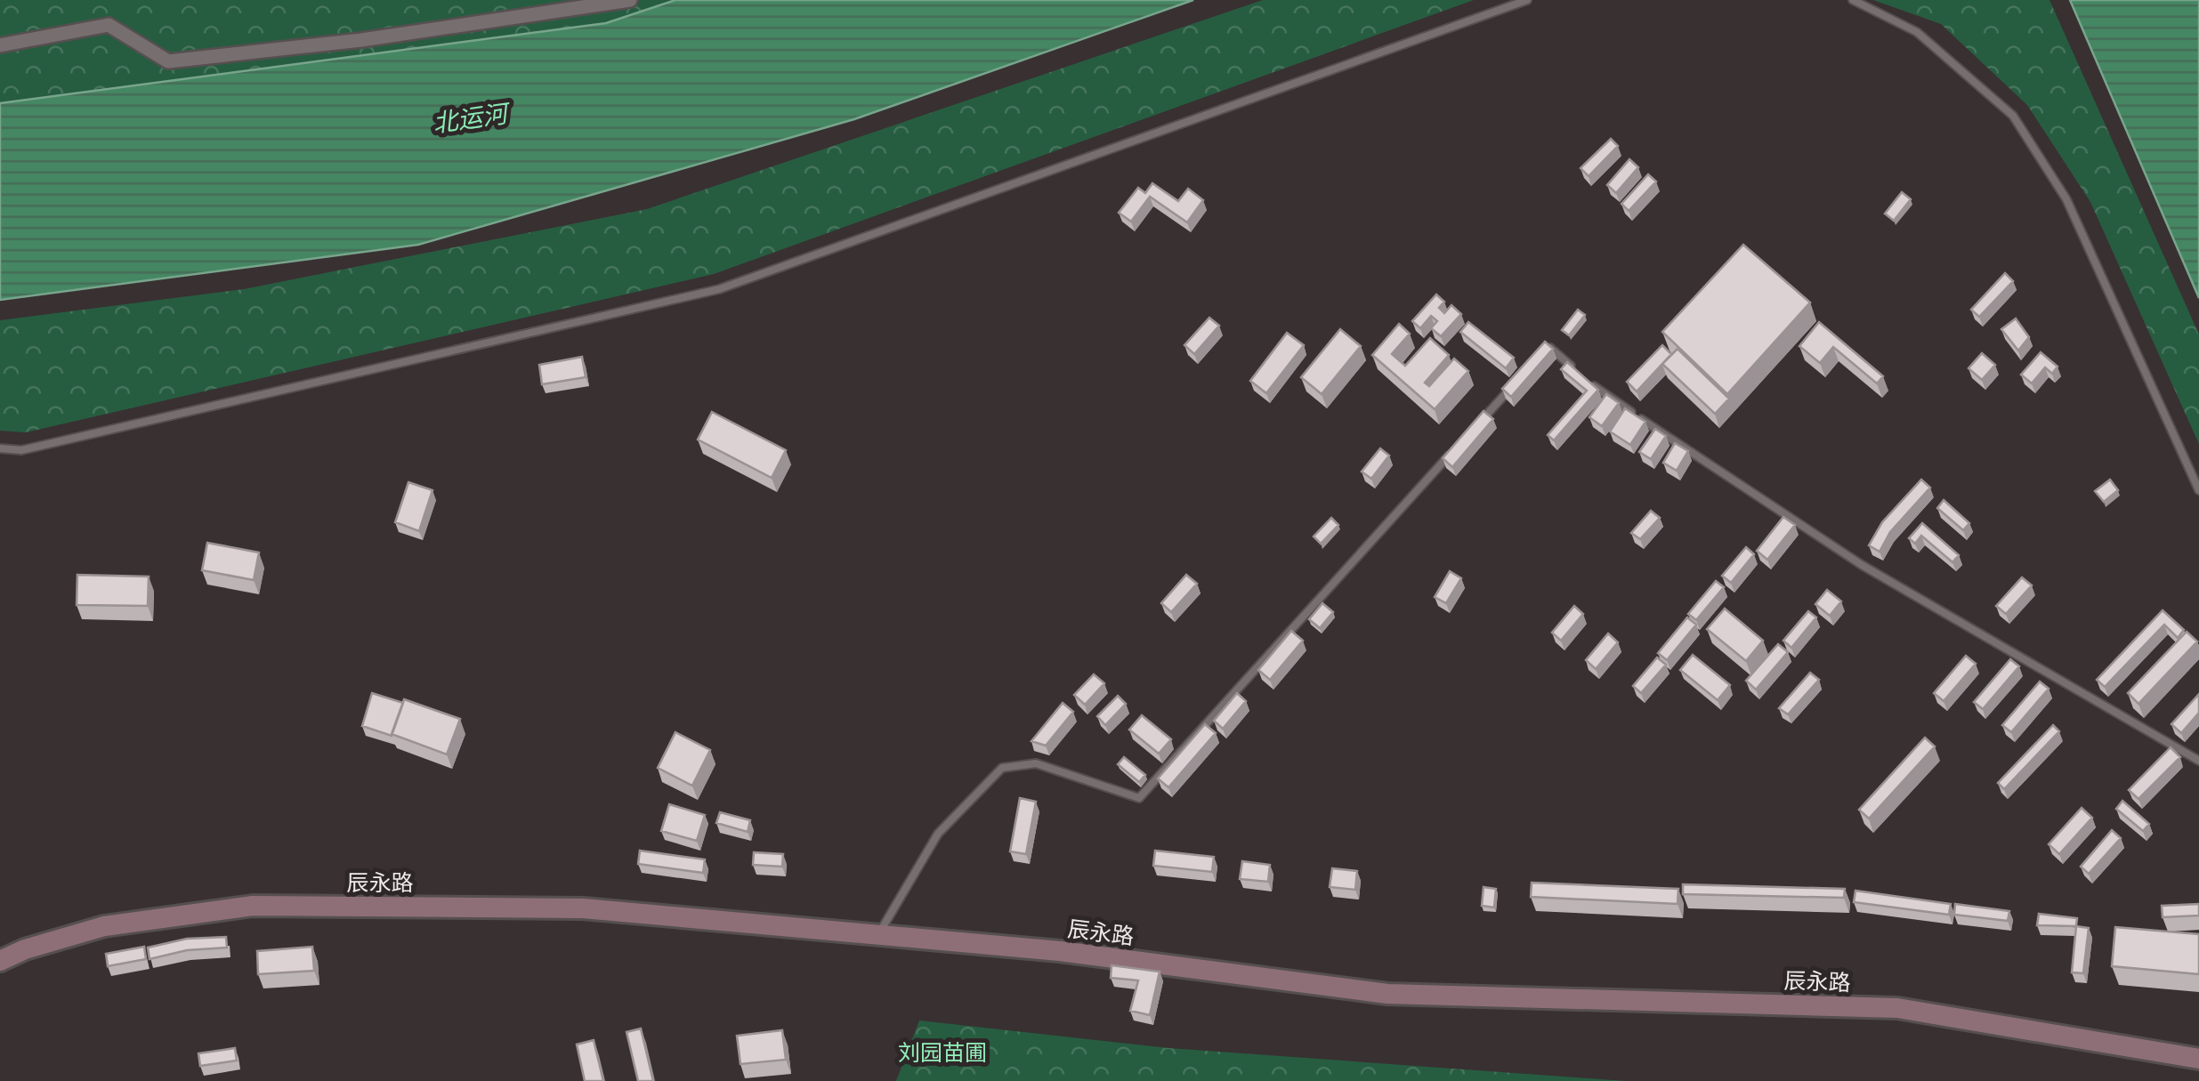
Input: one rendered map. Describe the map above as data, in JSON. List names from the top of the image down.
{
  "streets": {
    "main road": ["辰永路"]
  },
  "water": ["北运河"],
  "parks": ["刘园苗圃"]
}
